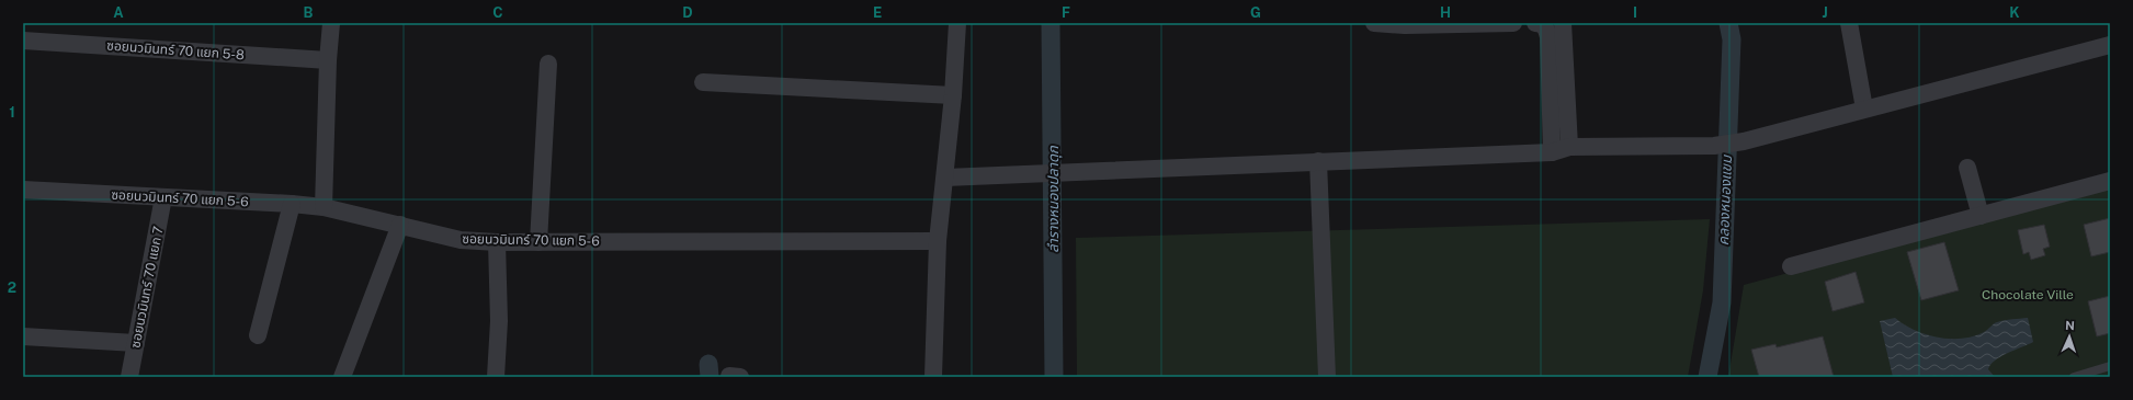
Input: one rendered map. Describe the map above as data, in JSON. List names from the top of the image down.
{
  "streets": {
    "street": ["ซอยนวมินทร์ 70 แยก 5-8", "ซอยนวมินทร์ 70 แยก 5-6", "ซอยนวมินทร์ 70 แยก 7"]
  },
  "crossings": [
    ["ซอยนวมินทร์ 70 แยก 5-6", "ซอยนวมินทร์ 70 แยก 7"]
  ],
  "water": ["ลำรางหนองปลาดุก", "คลองหนองแขม"],
  "parks": ["Chocolate Ville"],
  "north": "top",
  "grid": {
    "columns": [
      "A",
      "B",
      "C",
      "D",
      "E",
      "F",
      "G",
      "H",
      "I",
      "J",
      "K"
    ],
    "rows": ["1", "2"]
  }
}
